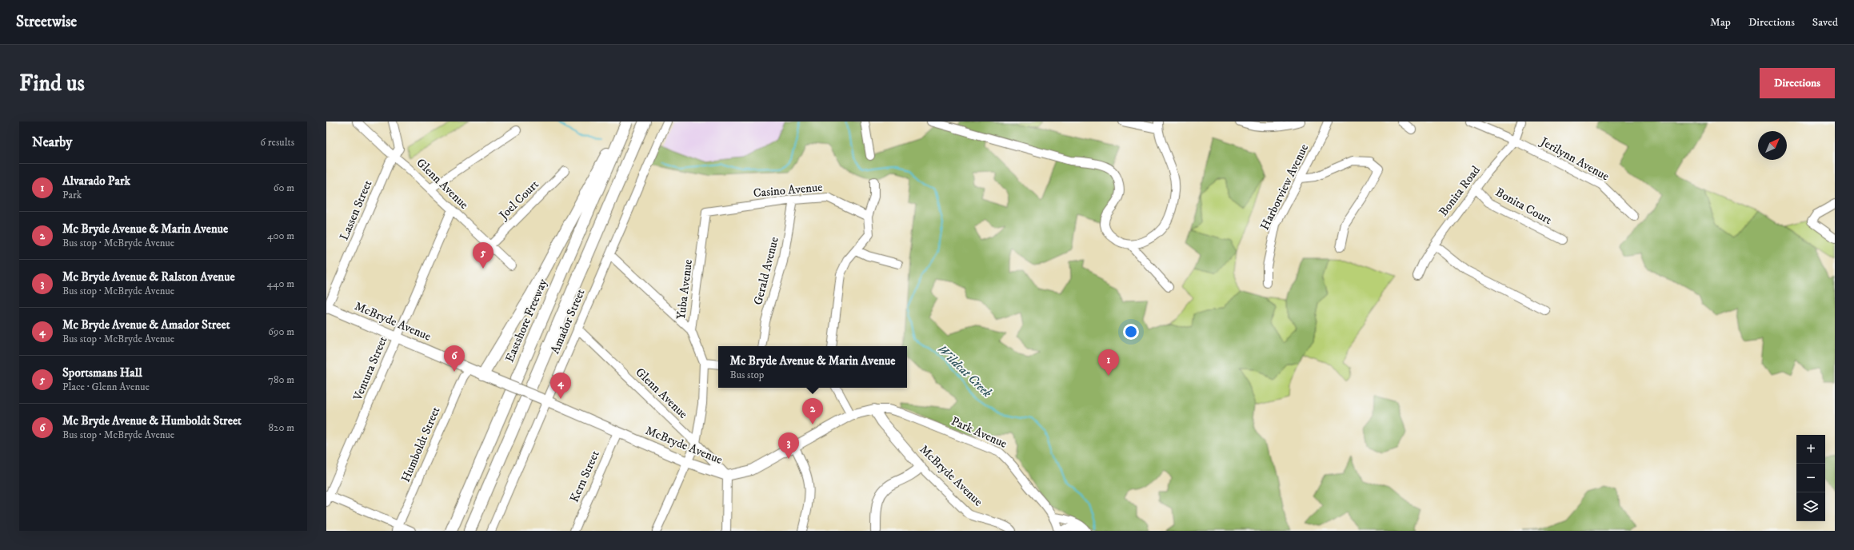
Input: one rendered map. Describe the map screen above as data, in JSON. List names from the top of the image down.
{
  "streets": {
    "highway": ["Eastshore Freeway"],
    "main road": ["McBryde Avenue"],
    "street": [
      "Jerilynn Avenue",
      "Glenn Avenue",
      "Harborview Avenue",
      "Casino Avenue",
      "Bonita Road",
      "Joel Court",
      "Bonita Court",
      "Lassen Street",
      "Gerald Avenue",
      "Yuba Avenue",
      "Amador Street",
      "Ventura Street",
      "Park Avenue",
      "Humboldt Street",
      "Kern Street"
    ]
  },
  "crossings": [
    ["Jerilynn Avenue", "Bonita Road"],
    ["Glenn Avenue", "Joel Court"],
    ["Glenn Avenue", "Lassen Street"],
    ["Glenn Avenue", "Yuba Avenue"],
    ["Glenn Avenue", "McBryde Avenue"],
    ["Glenn Avenue", "Amador Street"],
    ["Glenn Avenue", "Ventura Street"],
    ["Casino Avenue", "Gerald Avenue"],
    ["Casino Avenue", "Yuba Avenue"],
    ["Bonita Road", "Bonita Court"],
    ["Lassen Street", "McBryde Avenue"],
    ["Yuba Avenue", "McBryde Avenue"],
    ["McBryde Avenue", "Amador Street"],
    ["McBryde Avenue", "Ventura Street"],
    ["McBryde Avenue", "Park Avenue"],
    ["McBryde Avenue", "Humboldt Street"],
    ["McBryde Avenue", "Kern Street"]
  ],
  "water": ["Wildcat Creek"],
  "north": "top right",
  "page": {
    "header": "Streetwise",
    "nav": ["Map", "Directions", "Saved"],
    "buttons": "Directions",
    "title": "Find us",
    "heading": ["Nearby", "6 results"],
    "list": [
      {
        "mark": "1",
        "name": "Alvarado Park",
        "note": "Park",
        "value": "60 m"
      },
      {
        "mark": "2",
        "name": "Mc Bryde Avenue & Marin Avenue",
        "note": "Bus stop · McBryde Avenue",
        "value": "400 m"
      },
      {
        "mark": "3",
        "name": "Mc Bryde Avenue & Ralston Avenue",
        "note": "Bus stop · McBryde Avenue",
        "value": "440 m"
      },
      {
        "mark": "4",
        "name": "Mc Bryde Avenue & Amador Street",
        "note": "Bus stop · McBryde Avenue",
        "value": "690 m"
      },
      {
        "mark": "5",
        "name": "Sportsmans Hall",
        "note": "Place · Glenn Avenue",
        "value": "780 m"
      },
      {
        "mark": "6",
        "name": "Mc Bryde Avenue & Humboldt Street",
        "note": "Bus stop · McBryde Avenue",
        "value": "820 m"
      }
    ],
    "pins": [
      "5",
      "6",
      "1",
      "4",
      "2",
      "3"
    ],
    "popup": ["Mc Bryde Avenue & Marin Avenue", "Bus stop"],
    "map_buttons": ["+", "−"]
  }
}
